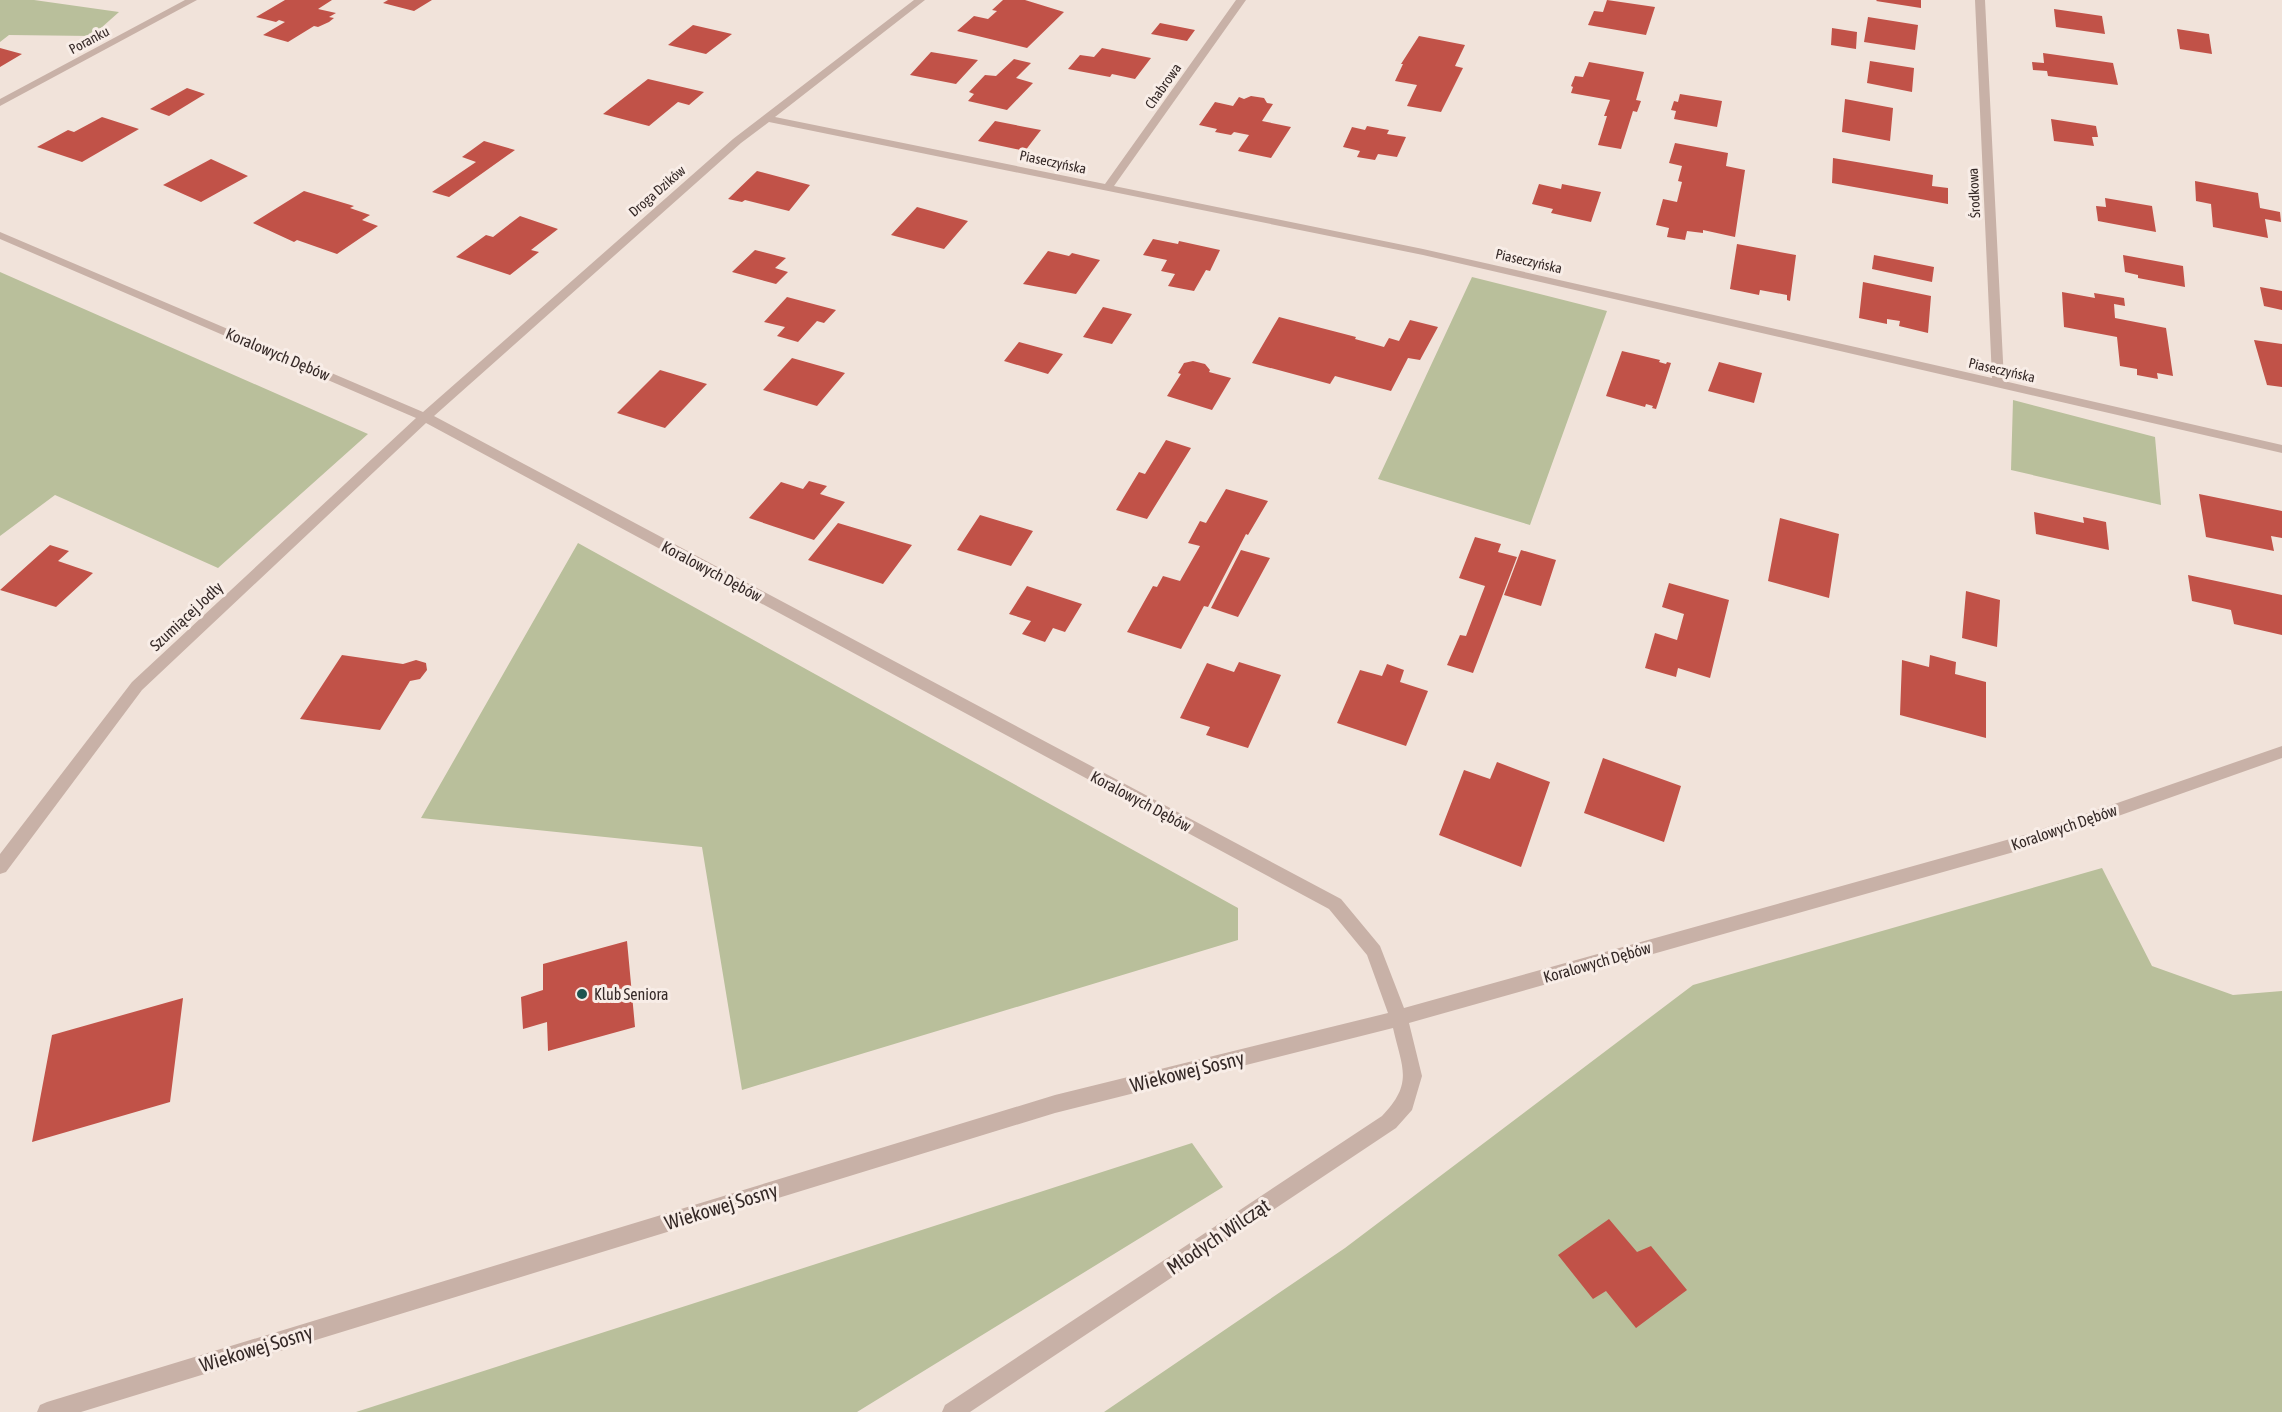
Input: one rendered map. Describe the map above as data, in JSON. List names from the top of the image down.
{
  "streets": {
    "street": [
      "Poranku",
      "Chabrowa",
      "Piaseczyńska",
      "Droga Dzików",
      "Środkowa",
      "Koralowych Dębów",
      "Szumiącej Jodły",
      "Wiekowej Sosny",
      "Młodych Wilcząt"
    ]
  },
  "crossings": [
    ["Chabrowa", "Piaseczyńska"],
    ["Piaseczyńska", "Droga Dzików"],
    ["Piaseczyńska", "Środkowa"],
    ["Droga Dzików", "Koralowych Dębów"],
    ["Droga Dzików", "Szumiącej Jodły"],
    ["Koralowych Dębów", "Szumiącej Jodły"],
    ["Koralowych Dębów", "Wiekowej Sosny"],
    ["Koralowych Dębów", "Młodych Wilcząt"],
    ["Wiekowej Sosny", "Młodych Wilcząt"]
  ],
  "places": ["Klub Seniora"]
}
